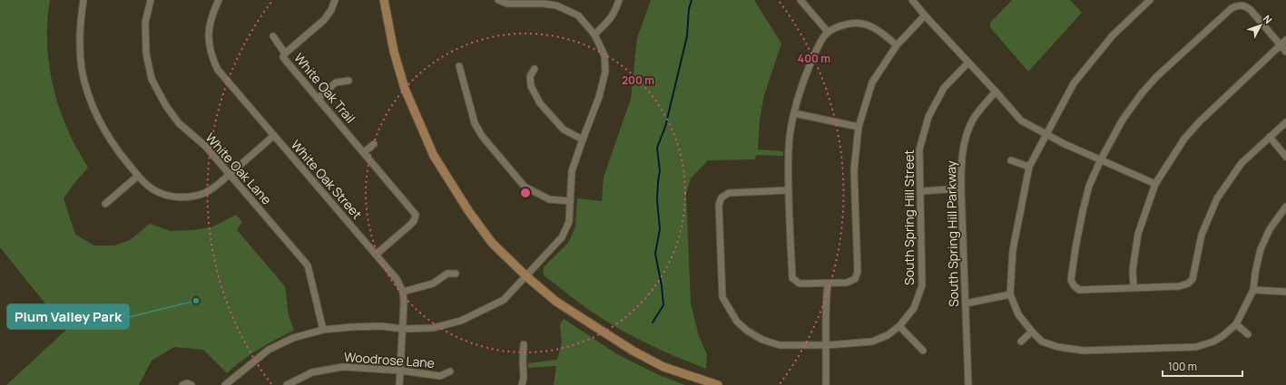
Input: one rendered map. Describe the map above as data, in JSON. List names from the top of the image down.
{
  "streets": {
    "street": [
      "White Oak Trail",
      "White Oak Lane",
      "White Oak Street",
      "South Spring Hill Street",
      "South Spring Hill Parkway",
      "Woodrose Lane"
    ]
  },
  "crossings": [
    ["White Oak Trail", "White Oak Street"],
    ["White Oak Street", "Woodrose Lane"]
  ],
  "places": ["Plum Valley Park"],
  "scale_bar": "100 m",
  "north": "top right",
  "rings": ["400 m", "200 m"]
}
